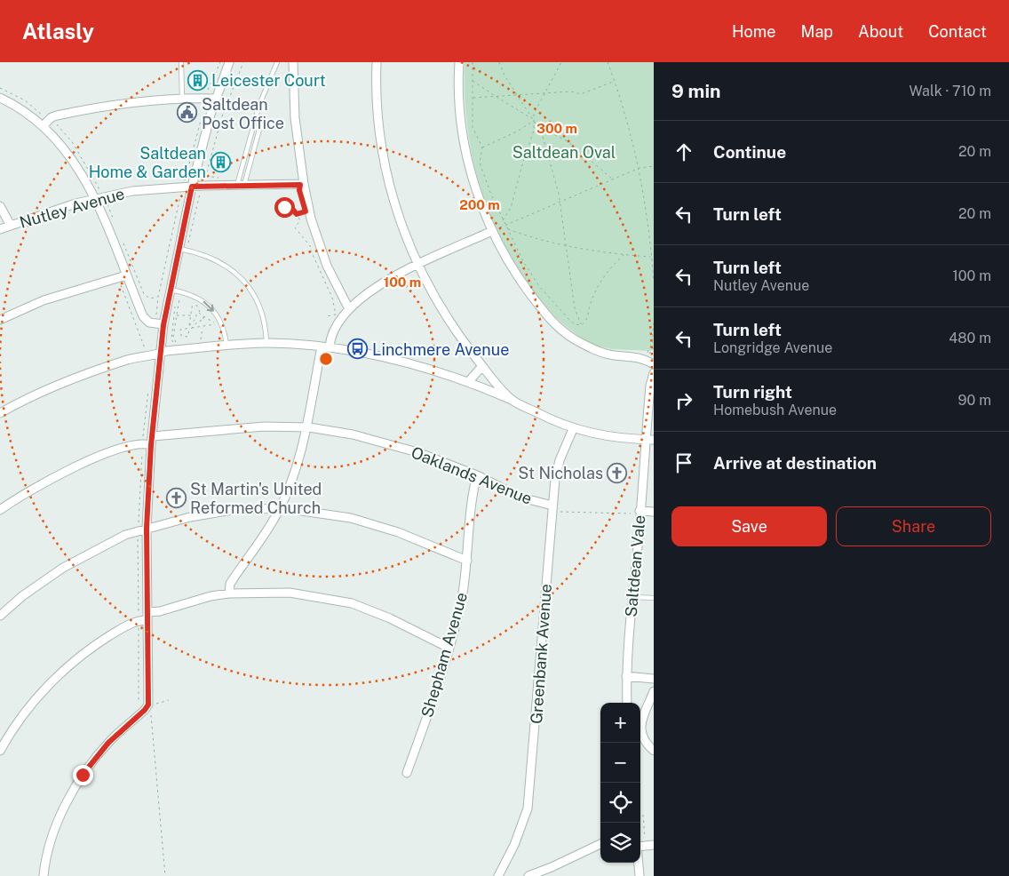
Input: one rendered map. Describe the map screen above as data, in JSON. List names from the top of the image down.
{
  "streets": {
    "street": [
      "Nutley Avenue",
      "Oaklands Avenue",
      "Saltdean Vale",
      "Greenbank Avenue",
      "Shepham Avenue"
    ]
  },
  "crossings": [
    ["Oaklands Avenue", "Greenbank Avenue"],
    ["Oaklands Avenue", "Shepham Avenue"]
  ],
  "parks": ["Saltdean Oval"],
  "places": {
    "building": ["Leicester Court", "Saltdean Home & Garden"],
    "public building": ["Saltdean Post Office"],
    "bus stop": ["Linchmere Avenue"],
    "church": ["St Nicholas", "St Martin's United Reformed Church"]
  },
  "page": {
    "header": "Atlasly",
    "nav": [
      "Home",
      "Map",
      "About",
      "Contact"
    ],
    "heading": ["9 min", "Walk · 710 m"],
    "list": [
      ["Continue", "20 m"],
      ["Turn left", "20 m"],
      ["Turn left", "Nutley Avenue", "100 m"],
      ["Turn left", "Longridge Avenue", "480 m"],
      ["Turn right", "Homebush Avenue", "90 m"],
      "Arrive at destination"
    ],
    "buttons": ["Save", "Share"],
    "map_buttons": ["+", "−"]
  },
  "rings": ["300 m", "200 m", "100 m"]
}
